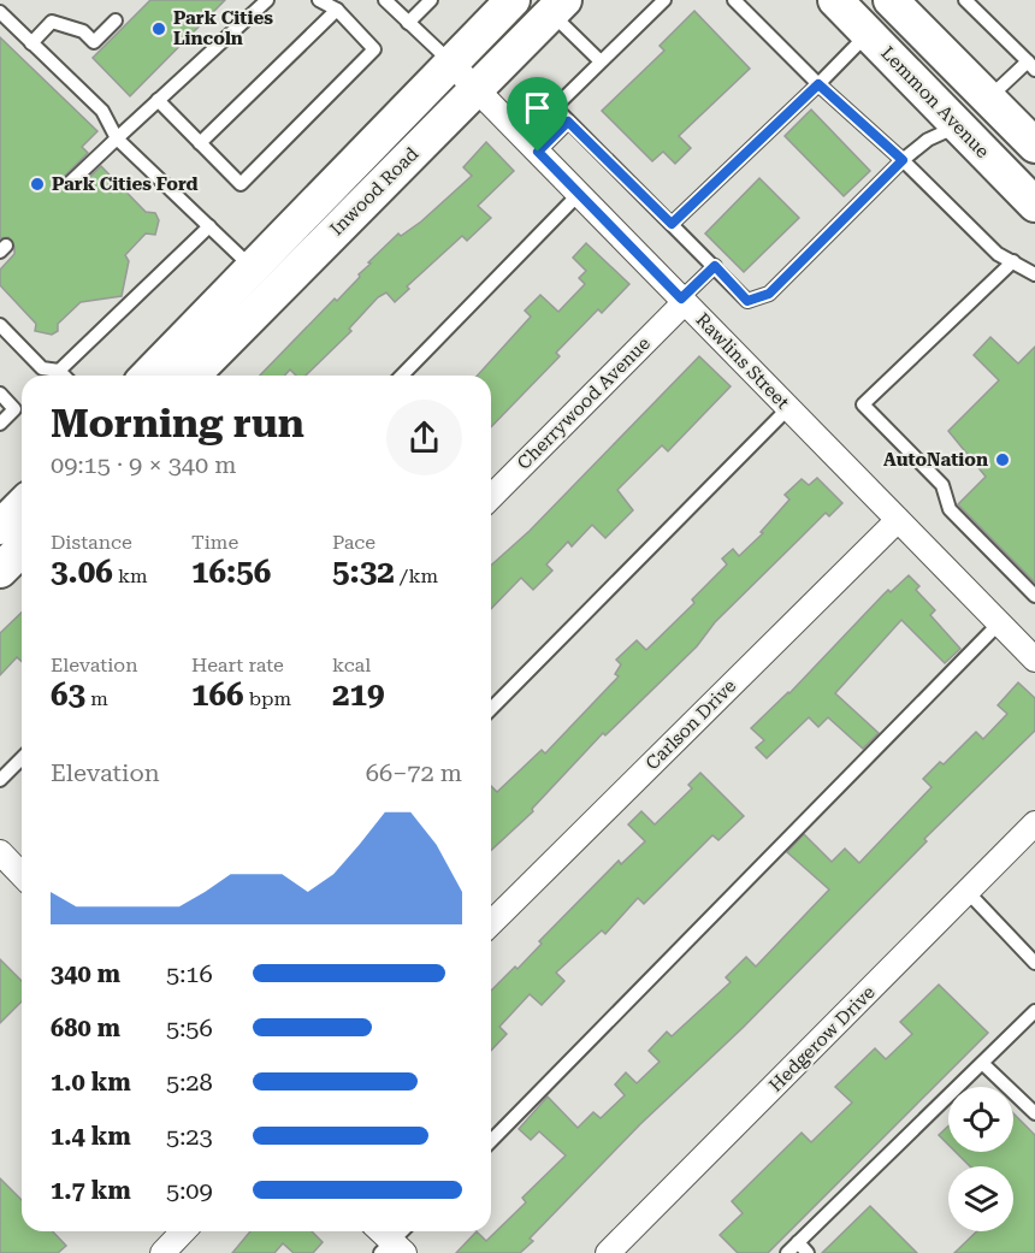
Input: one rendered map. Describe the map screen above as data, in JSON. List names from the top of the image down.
{
  "streets": {
    "main road": ["Lemmon Avenue", "Inwood Road"],
    "street": [
      "Rawlins Street",
      "Cherrywood Avenue",
      "Carlson Drive",
      "Hedgerow Drive"
    ]
  },
  "crossings": [
    ["Inwood Road", "Rawlins Street"],
    ["Rawlins Street", "Cherrywood Avenue"],
    ["Rawlins Street", "Carlson Drive"]
  ],
  "places": ["Park Cities Lincoln", "Park Cities Ford", "AutoNation"],
  "page": {
    "heading": ["Morning run", "09:15 · 9 × 340 m"],
    "stats": [
      ["Distance", "3.06 km"],
      ["Time", "16:56"],
      ["Pace", "5:32 /km"],
      ["Elevation", "63 m"],
      ["Heart rate", "166 bpm"],
      ["kcal", "219"]
    ],
    "chart": ["Elevation", "66–72 m"],
    "list": [
      {
        "name": "340 m",
        "note": "5:16"
      },
      {
        "name": "680 m",
        "note": "5:56"
      },
      {
        "name": "1.0 km",
        "note": "5:28"
      },
      {
        "name": "1.4 km",
        "note": "5:23"
      },
      {
        "name": "1.7 km",
        "note": "5:09"
      }
    ]
  }
}
